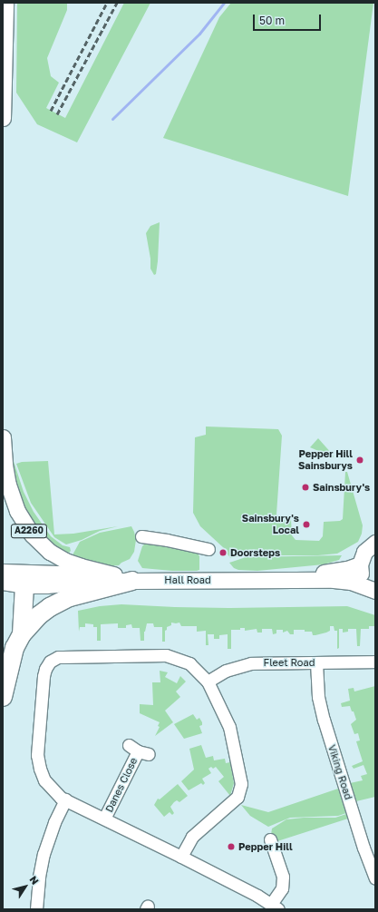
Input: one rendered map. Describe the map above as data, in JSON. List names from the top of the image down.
{
  "streets": {
    "main road": ["A2260", "Hall Road"],
    "street": ["Fleet Road", "Viking Road", "Danes Close"]
  },
  "crossings": [
    ["A2260", "Hall Road"],
    ["Fleet Road", "Viking Road"]
  ],
  "places": [
    "Pepper Hill Sainsburys",
    "Sainsbury's",
    "Sainsbury's Local",
    "Doorsteps",
    "Pepper Hill"
  ],
  "scale_bar": "50 m",
  "north": "top right"
}
